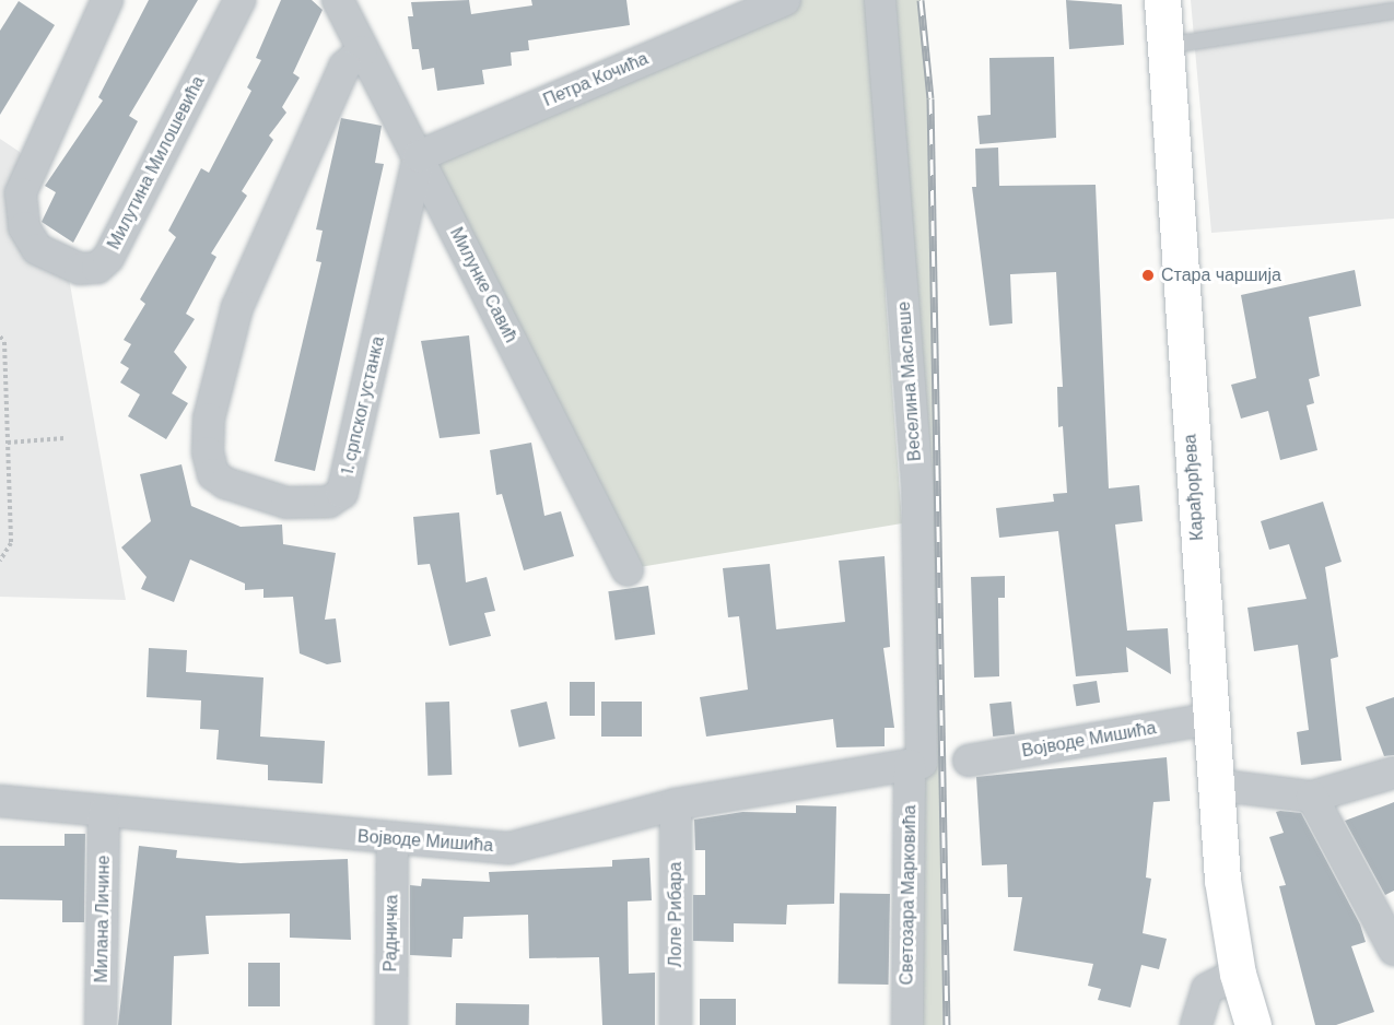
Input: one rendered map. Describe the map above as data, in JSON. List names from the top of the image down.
{
  "streets": {
    "street": [
      "Петра Кочића",
      "Милутина Милошевића",
      "Милунке Савић",
      "Веселина Маслеше",
      "1. српског устанка",
      "Карађорђева",
      "Војводе Мишића",
      "Светозара Марковића",
      "Лоле Рибара",
      "Милана Личине",
      "Радничка"
    ]
  },
  "crossings": [
    ["Петра Кочића", "Милунке Савић"],
    ["Петра Кочића", "1. српског устанка"],
    ["Милунке Савић", "1. српског устанка"],
    ["Веселина Маслеше", "Војводе Мишића"],
    ["Веселина Маслеше", "Светозара Марковића"],
    ["Карађорђева", "Војводе Мишића"],
    ["Војводе Мишића", "Светозара Марковића"],
    ["Војводе Мишића", "Лоле Рибара"],
    ["Војводе Мишића", "Милана Личине"],
    ["Војводе Мишића", "Радничка"]
  ],
  "places": ["Стара чаршија"]
}
